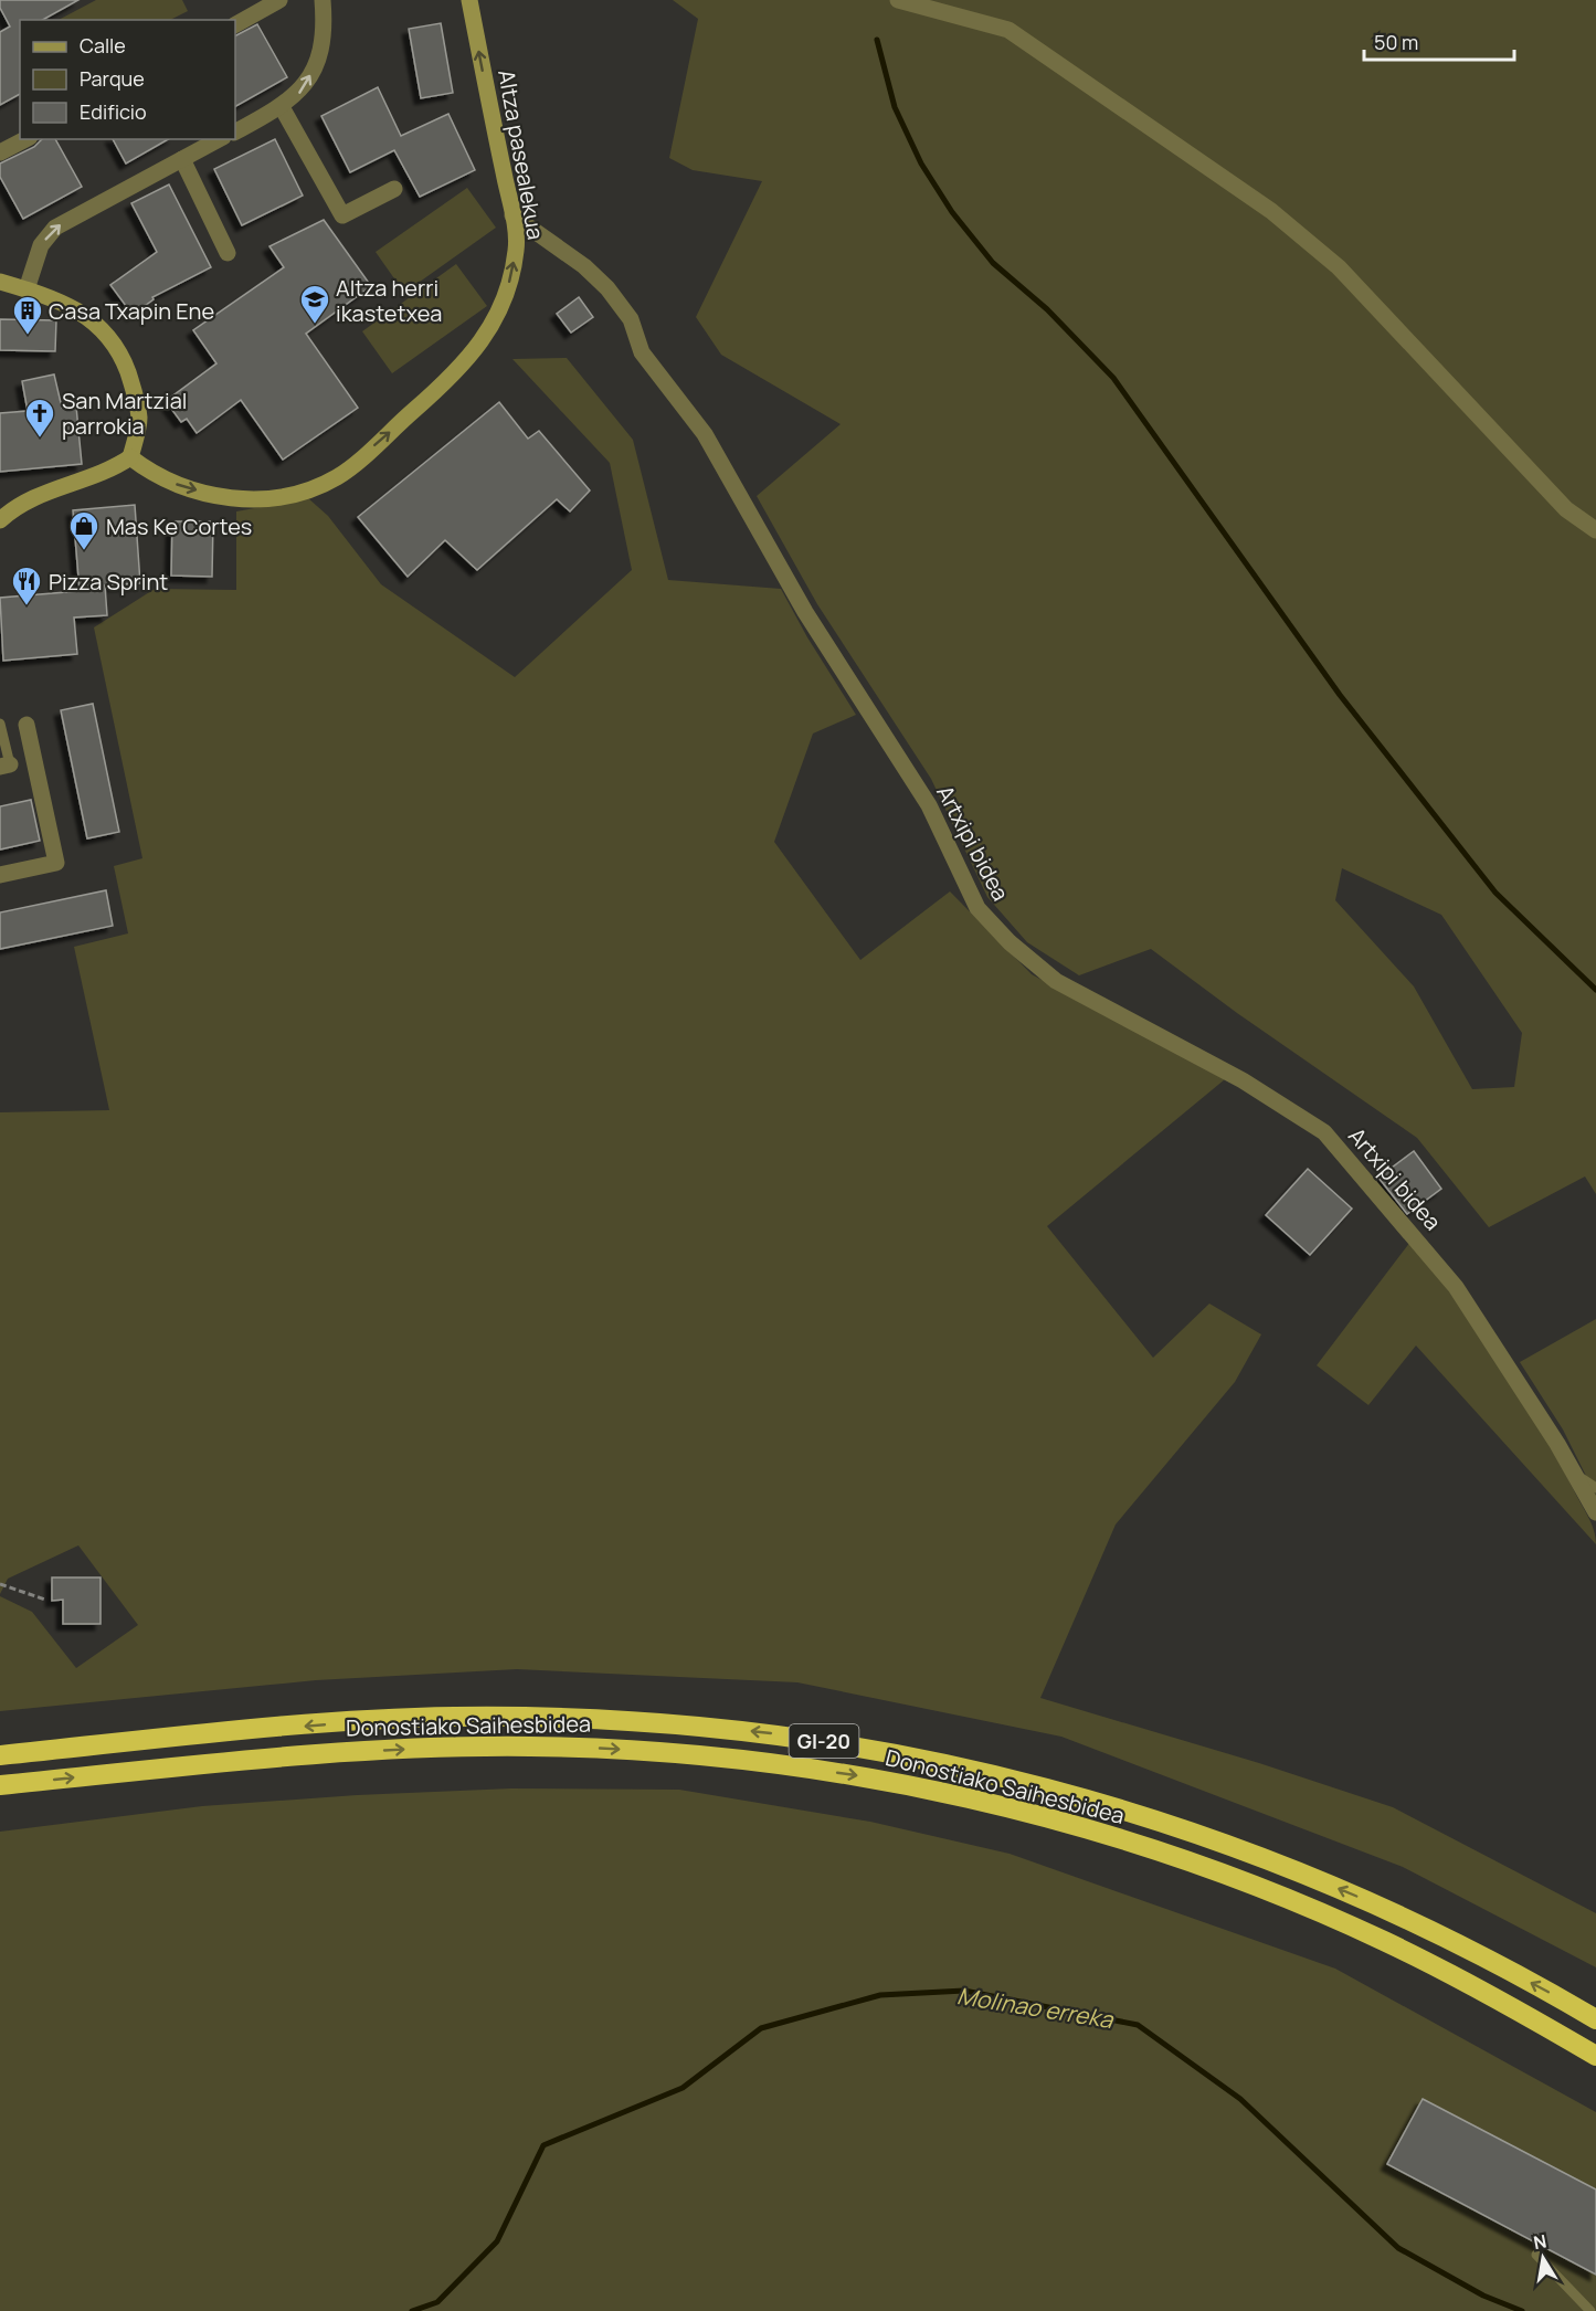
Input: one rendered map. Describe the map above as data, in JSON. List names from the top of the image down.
{
  "streets": {
    "highway": ["Donostiako Saihesbidea", "GI-20"],
    "street": ["Altza pasealekua", "Artxipi bidea"]
  },
  "crossings": [
    ["Altza pasealekua", "Artxipi bidea"]
  ],
  "water": ["Molinao erreka"],
  "places": {
    "school or university": ["Altza herri ikastetxea"],
    "building": ["Casa Txapin Ene"],
    "church": ["San Martzial parrokia"],
    "shop": ["Mas Ke Cortes"],
    "restaurant": ["Pizza Sprint"]
  },
  "legend": ["Calle", "Parque", "Edificio"],
  "scale_bar": "50 m",
  "north": "top"
}
